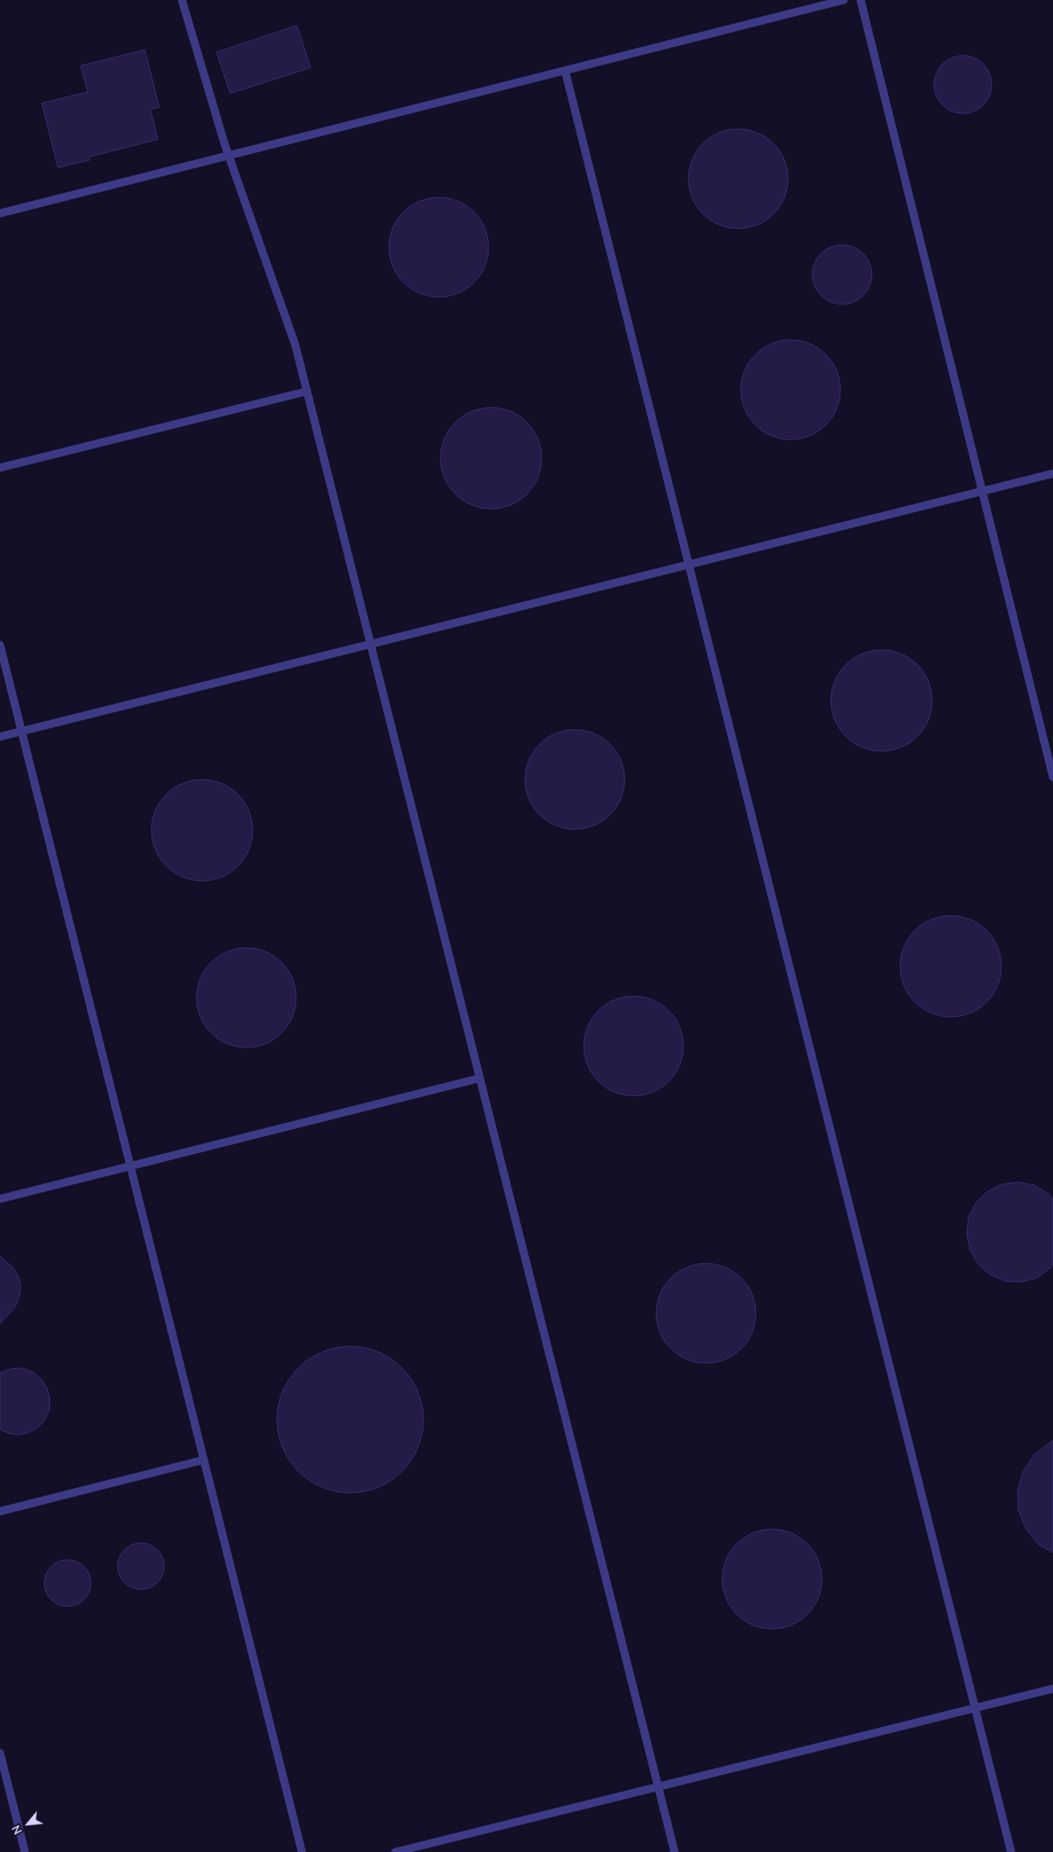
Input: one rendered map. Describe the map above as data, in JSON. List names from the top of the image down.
{
  "north": "bottom left"
}
